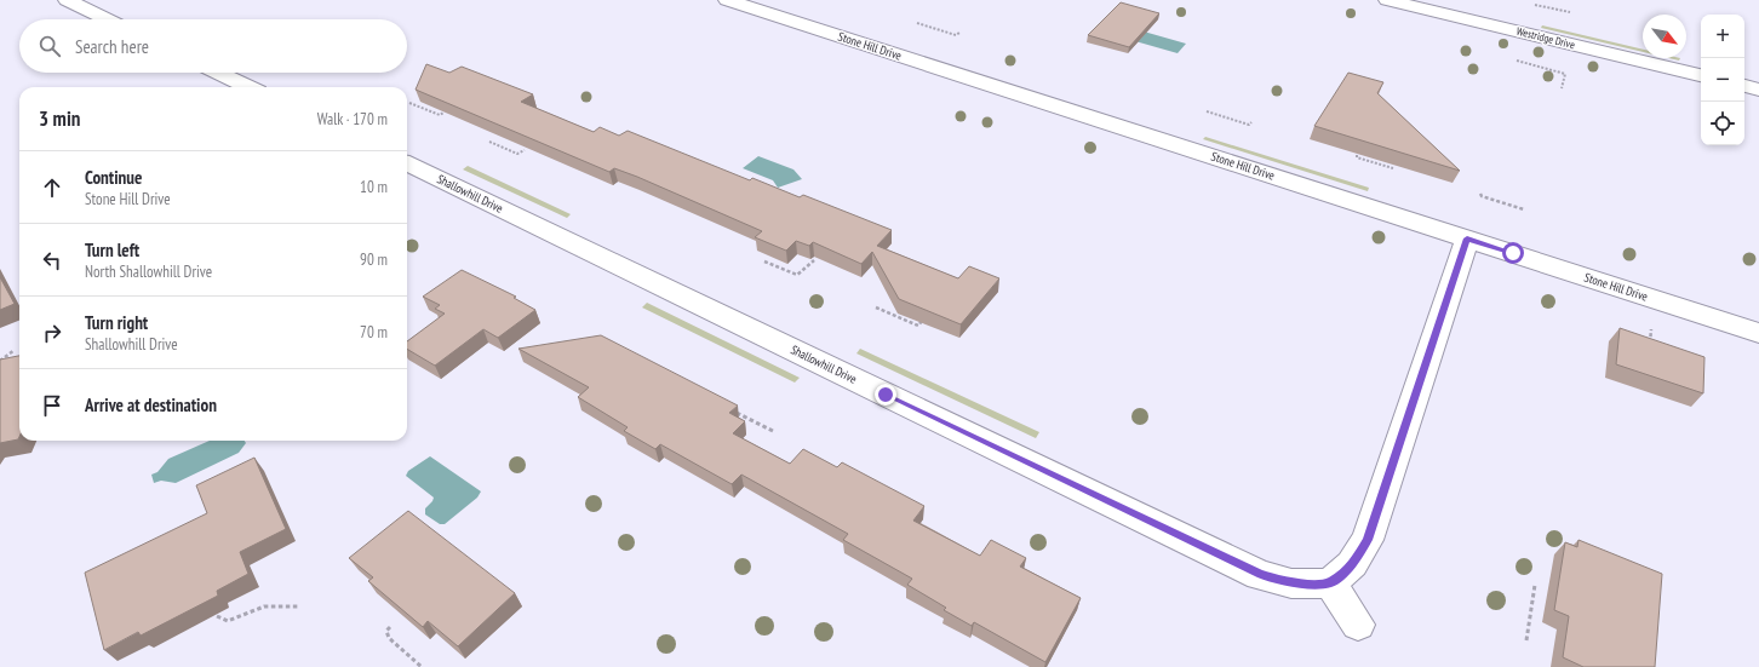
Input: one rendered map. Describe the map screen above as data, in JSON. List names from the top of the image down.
{
  "streets": {
    "street": ["Westridge Drive", "Stone Hill Drive", "Shallowhill Drive"]
  },
  "north": "bottom right",
  "page": {
    "map_buttons": ["+", "−"],
    "search": "Search here",
    "heading": ["3 min", "Walk · 170 m"],
    "list": [
      ["Continue", "Stone Hill Drive", "10 m"],
      ["Turn left", "North Shallowhill Drive", "90 m"],
      ["Turn right", "Shallowhill Drive", "70 m"],
      "Arrive at destination"
    ]
  }
}
